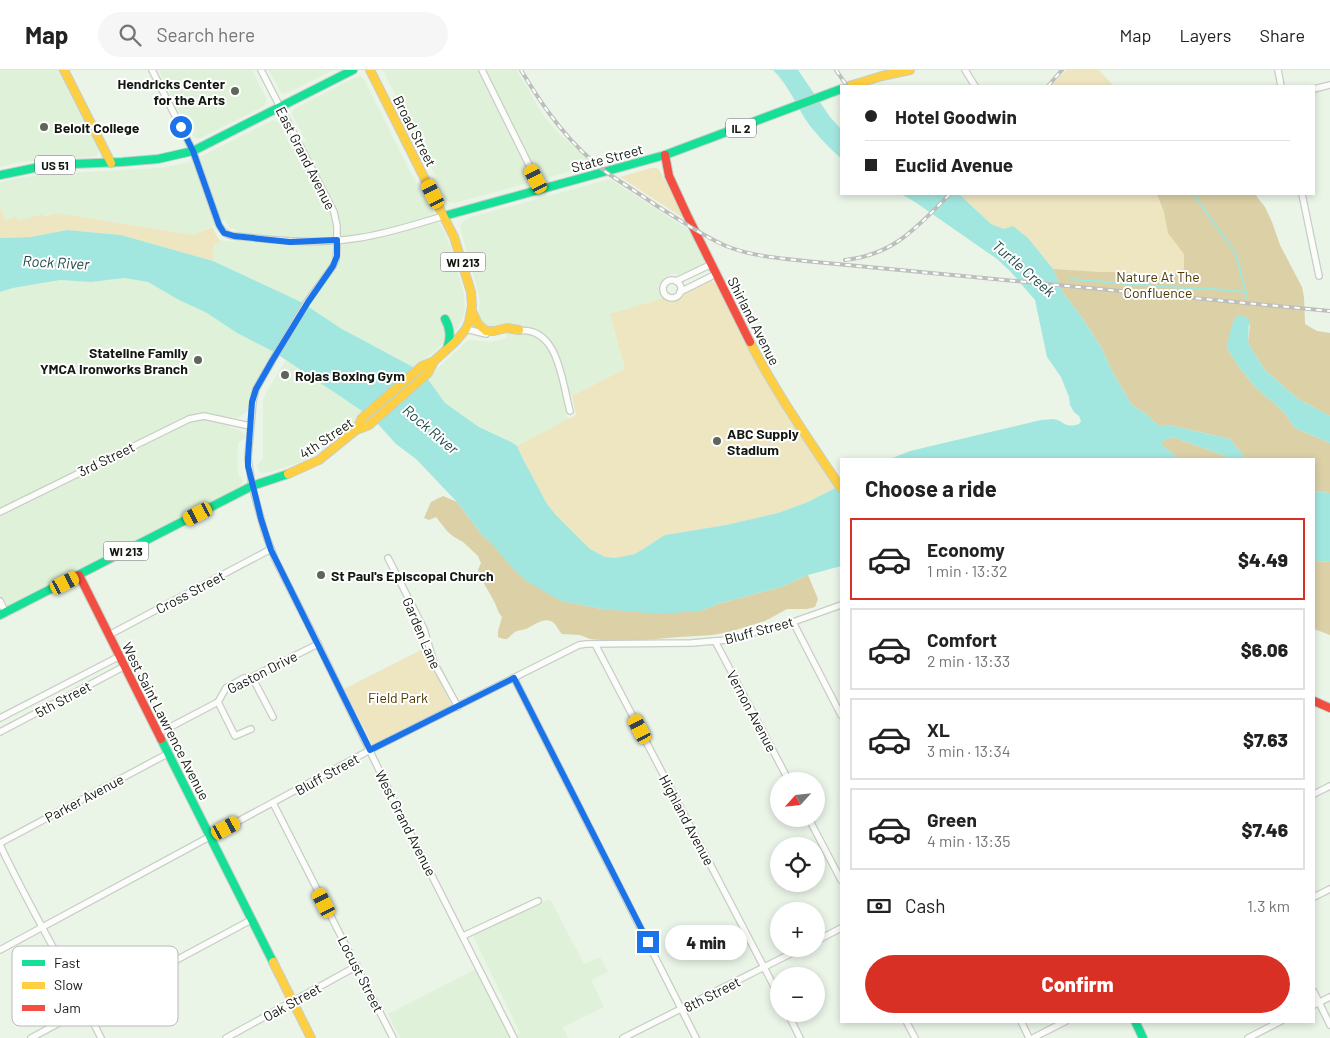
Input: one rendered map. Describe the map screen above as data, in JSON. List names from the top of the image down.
{
  "streets": {
    "main road": [
      "IL 2",
      "Broad Street",
      "State Street",
      "US 51",
      "WI 213",
      "Shirland Avenue",
      "4th Street",
      "West Saint Lawrence Avenue"
    ],
    "street": [
      "East Grand Avenue",
      "3rd Street",
      "Cross Street",
      "Bluff Street",
      "Garden Lane",
      "Gaston Drive",
      "5th Street",
      "Vernon Avenue",
      "Parker Avenue",
      "Highland Avenue",
      "West Grand Avenue",
      "Locust Street",
      "8th Street",
      "Oak Street"
    ]
  },
  "crossings": [
    ["Broad Street", "State Street"],
    ["Broad Street", "4th Street"],
    ["East Grand Avenue", "State Street"],
    ["East Grand Avenue", "US 51"],
    ["East Grand Avenue", "West Grand Avenue"],
    ["State Street", "US 51"],
    ["State Street", "Shirland Avenue"],
    ["4th Street", "West Saint Lawrence Avenue"],
    ["4th Street", "West Grand Avenue"],
    ["3rd Street", "West Grand Avenue"],
    ["Cross Street", "West Saint Lawrence Avenue"],
    ["Cross Street", "West Grand Avenue"],
    ["Bluff Street", "Garden Lane"],
    ["Bluff Street", "Vernon Avenue"],
    ["Bluff Street", "West Saint Lawrence Avenue"],
    ["Bluff Street", "Highland Avenue"],
    ["Bluff Street", "West Grand Avenue"],
    ["Bluff Street", "Locust Street"],
    ["Gaston Drive", "West Saint Lawrence Avenue"],
    ["Gaston Drive", "West Grand Avenue"],
    ["5th Street", "West Saint Lawrence Avenue"],
    ["West Saint Lawrence Avenue", "Parker Avenue"],
    ["West Saint Lawrence Avenue", "Oak Street"],
    ["Highland Avenue", "8th Street"],
    ["Locust Street", "Oak Street"]
  ],
  "water": ["Rock River", "Turtle Creek"],
  "parks": ["Nature At The Confluence", "Field Park"],
  "places": [
    "Hendricks Center for the Arts",
    "Beloit College",
    "Stateline Family YMCA Ironworks Branch",
    "Rojas Boxing Gym",
    "ABC Supply Stadium",
    "St Paul's Episcopal Church"
  ],
  "legend": ["Fast", "Slow", "Jam"],
  "north": "bottom left",
  "page": {
    "header": "Map",
    "search": "Search here",
    "nav": ["Map", "Layers", "Share"],
    "banner": ["Hotel Goodwin", "Euclid Avenue"],
    "heading": "Choose a ride",
    "list": [
      {
        "name": "Economy",
        "note": "1 min · 13:32",
        "value": "$4.49"
      },
      {
        "name": "Comfort",
        "note": "2 min · 13:33",
        "value": "$6.06"
      },
      {
        "name": "XL",
        "note": "3 min · 13:34",
        "value": "$7.63"
      },
      {
        "name": "Green",
        "note": "4 min · 13:35",
        "value": "$7.46"
      }
    ],
    "map_buttons": ["+", "−"],
    "pay": ["Cash", "1.3 km"],
    "bubble": "4 min",
    "buttons": "Confirm"
  }
}
